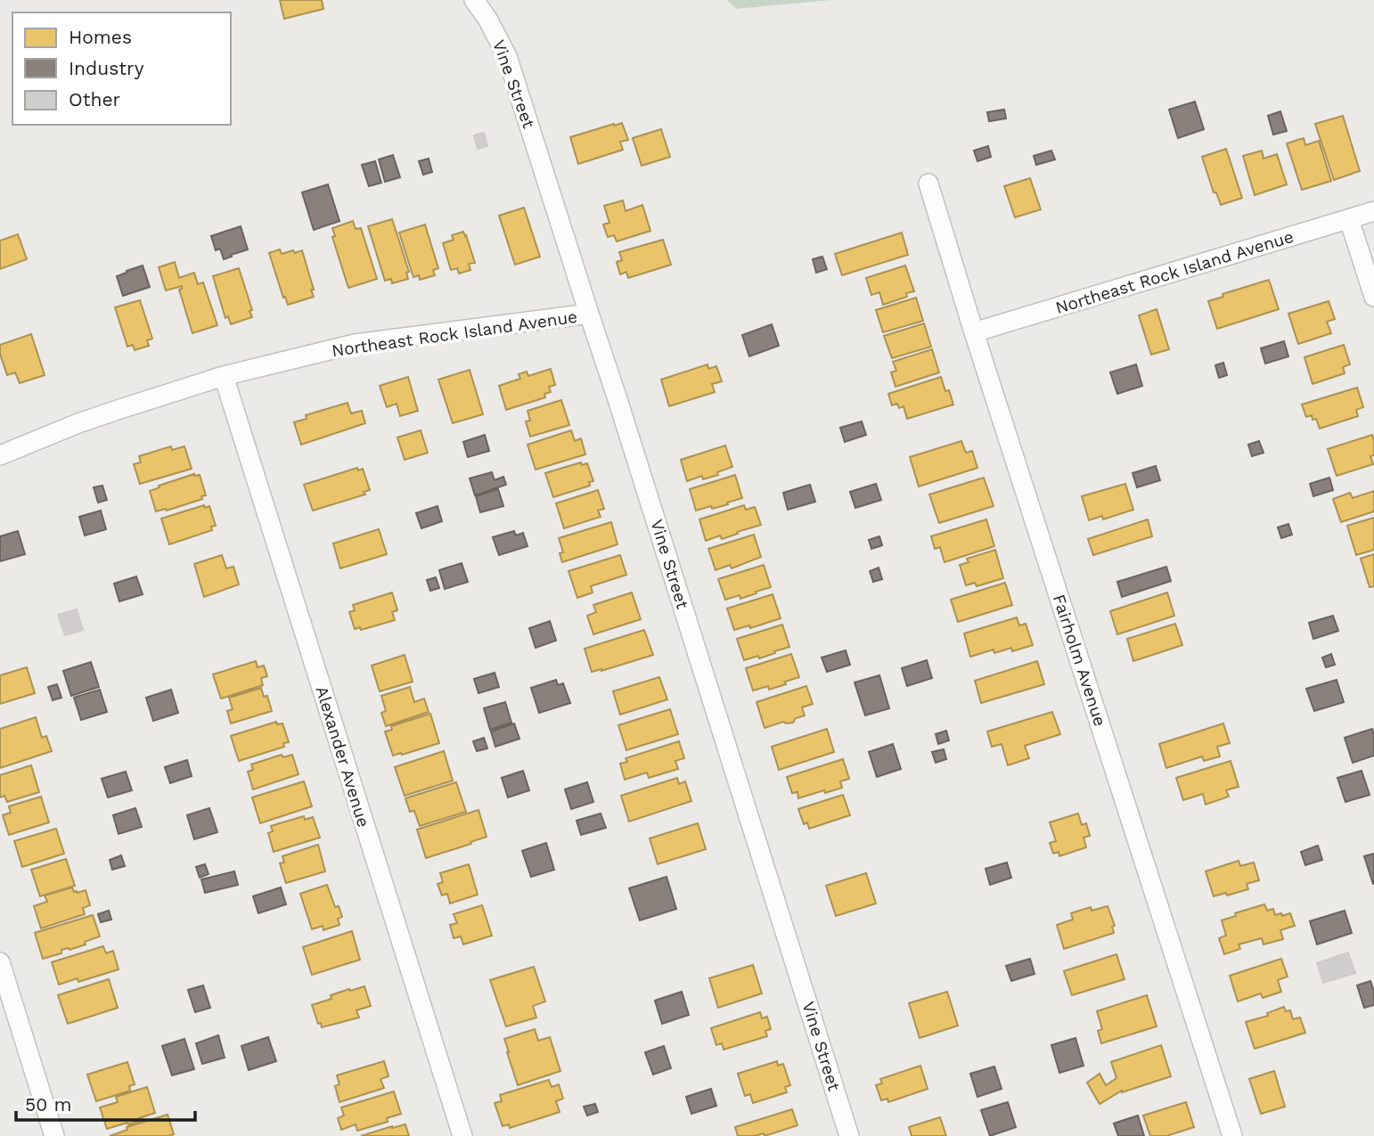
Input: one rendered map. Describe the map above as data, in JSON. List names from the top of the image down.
{
  "streets": {
    "street": [
      "Vine Street",
      "Northeast Rock Island Avenue",
      "Fairholm Avenue",
      "Alexander Avenue"
    ]
  },
  "crossings": [
    ["Vine Street", "Northeast Rock Island Avenue"],
    ["Northeast Rock Island Avenue", "Fairholm Avenue"],
    ["Northeast Rock Island Avenue", "Alexander Avenue"]
  ],
  "legend": ["Homes", "Industry", "Other"],
  "scale_bar": "50 m"
}
